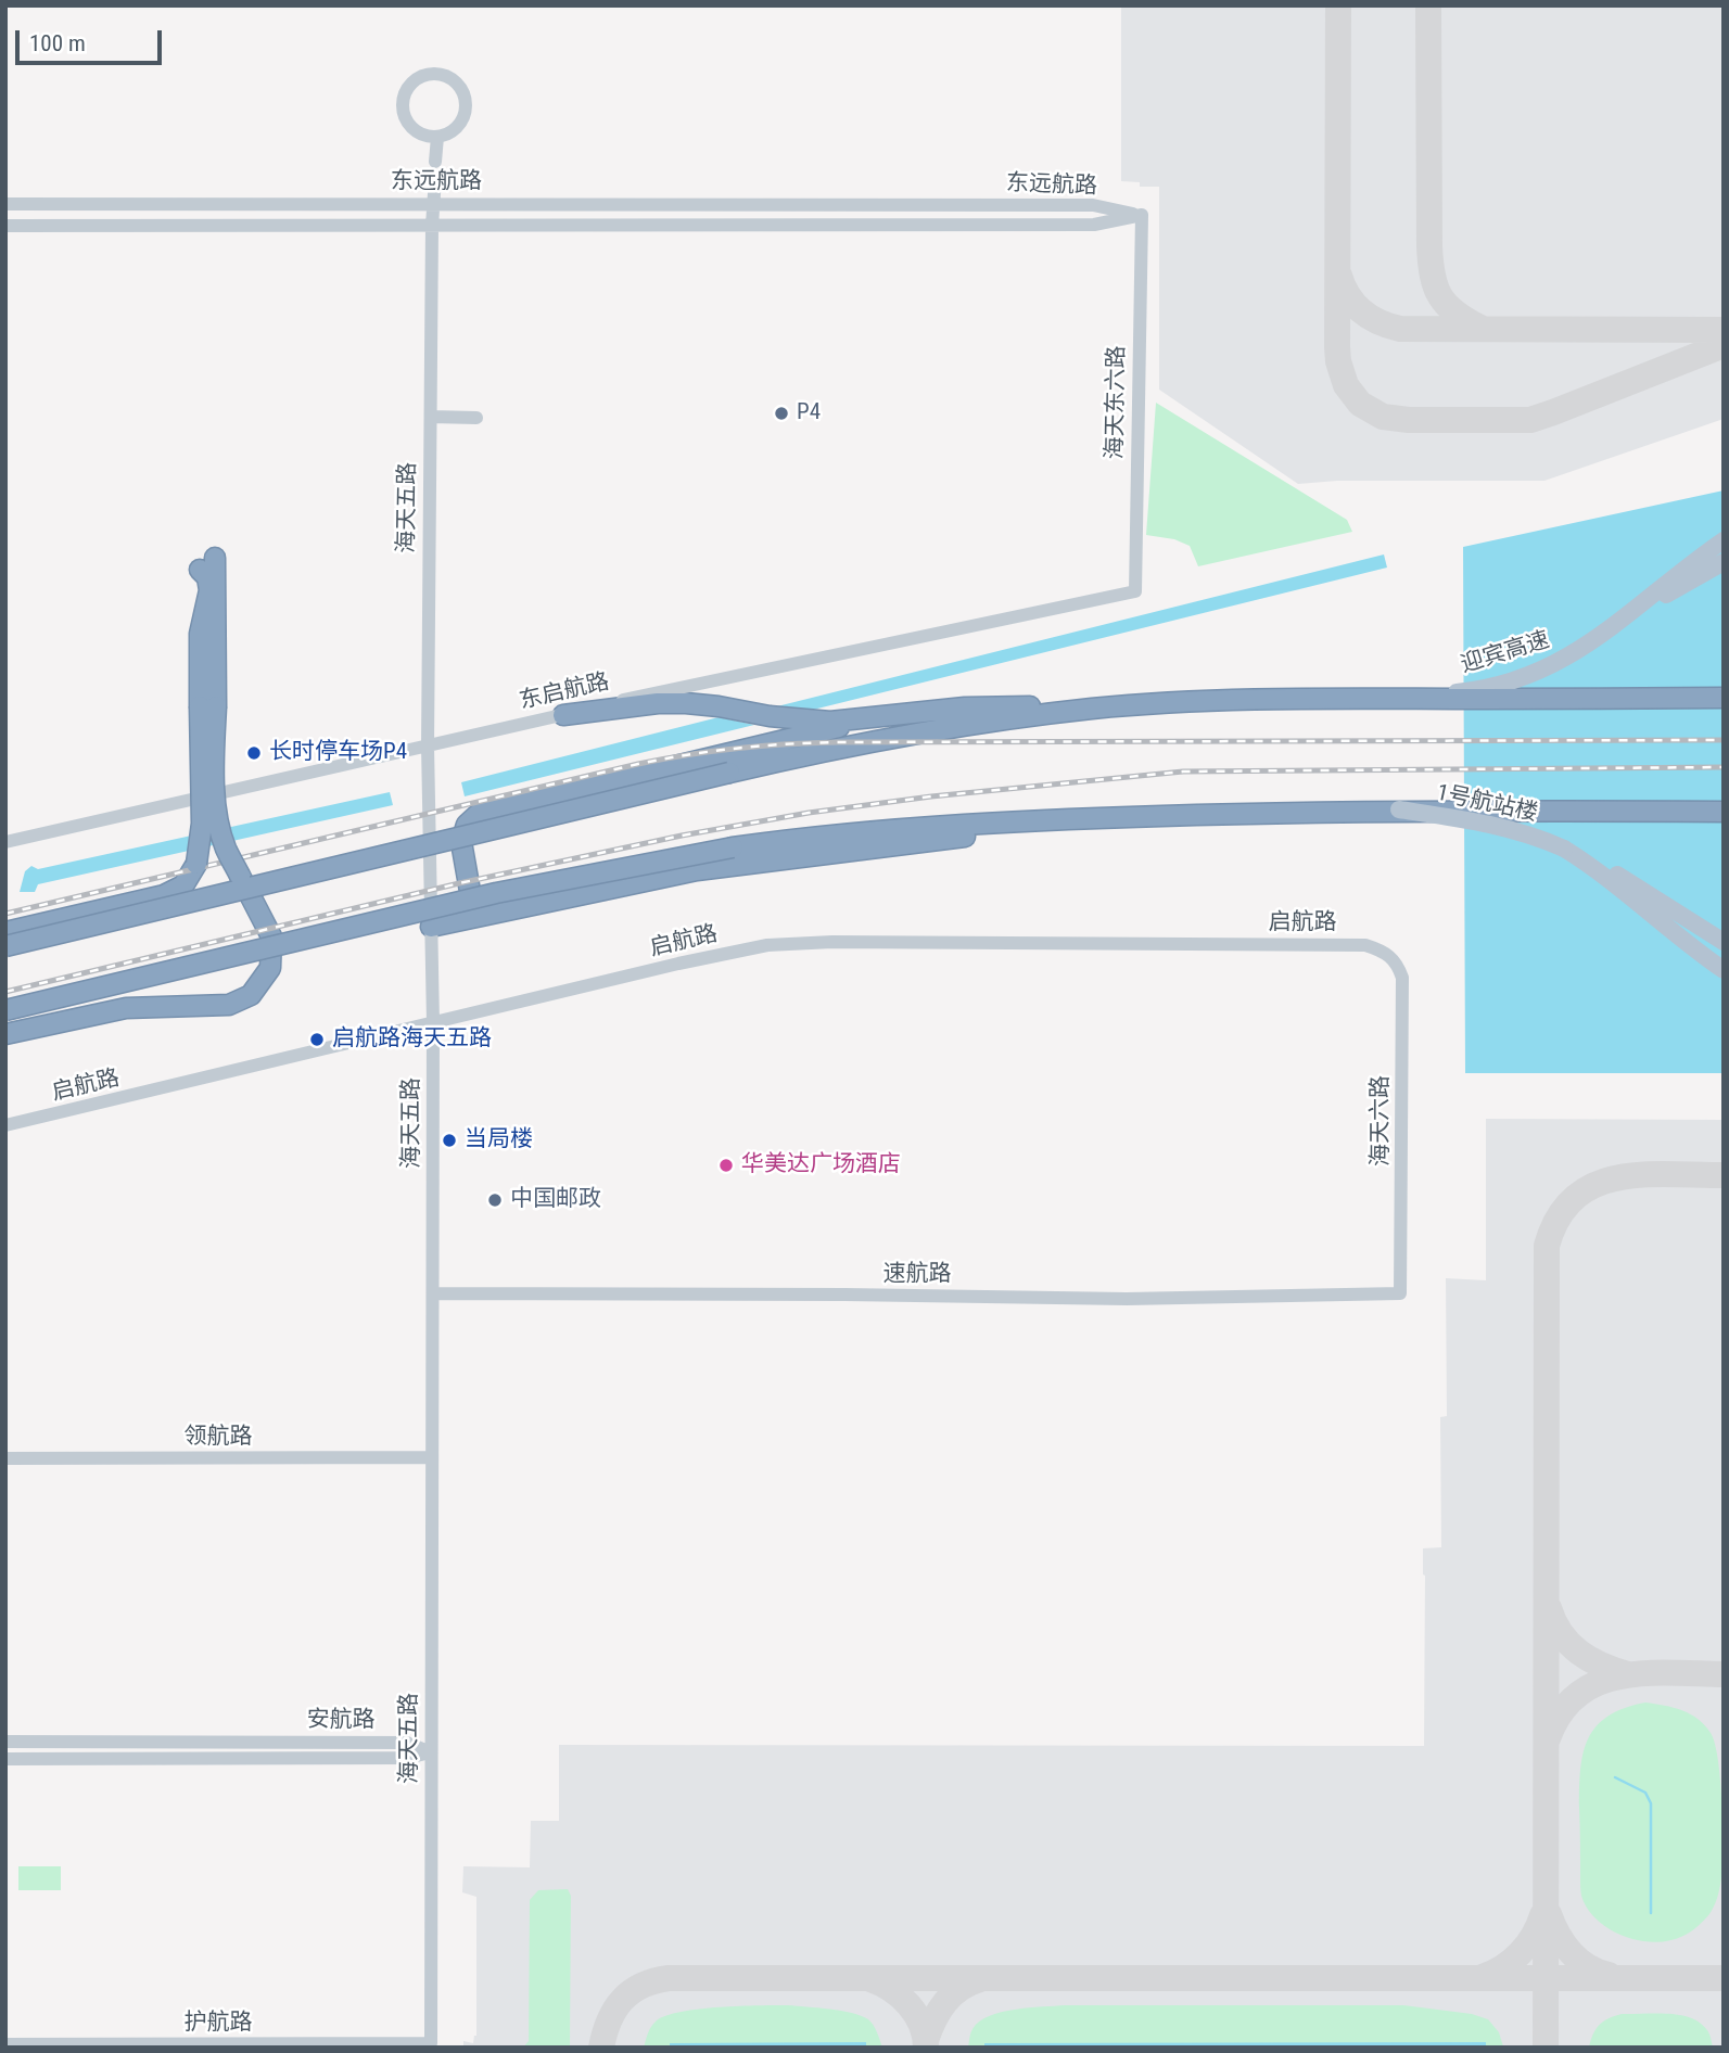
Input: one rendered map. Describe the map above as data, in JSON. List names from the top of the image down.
{
  "streets": {
    "main road": ["迎宾高速", "1号航站楼"],
    "street": [
      "东远航路",
      "海天东六路",
      "海天五路",
      "东启航路",
      "启航路",
      "海天六路",
      "速航路",
      "领航路",
      "安航路",
      "护航路"
    ]
  },
  "crossings": [
    ["东远航路", "海天东六路"],
    ["东远航路", "海天五路"],
    ["海天东六路", "东启航路"],
    ["海天五路", "东启航路"],
    ["海天五路", "启航路"],
    ["海天五路", "速航路"],
    ["海天五路", "领航路"],
    ["海天五路", "安航路"],
    ["海天五路", "护航路"],
    ["启航路", "海天六路"],
    ["海天六路", "速航路"]
  ],
  "places": [
    "P4",
    "长时停车场P4",
    "启航路海天五路",
    "当局楼",
    "华美达广场酒店",
    "中国邮政"
  ],
  "scale_bar": "100 m"
}
